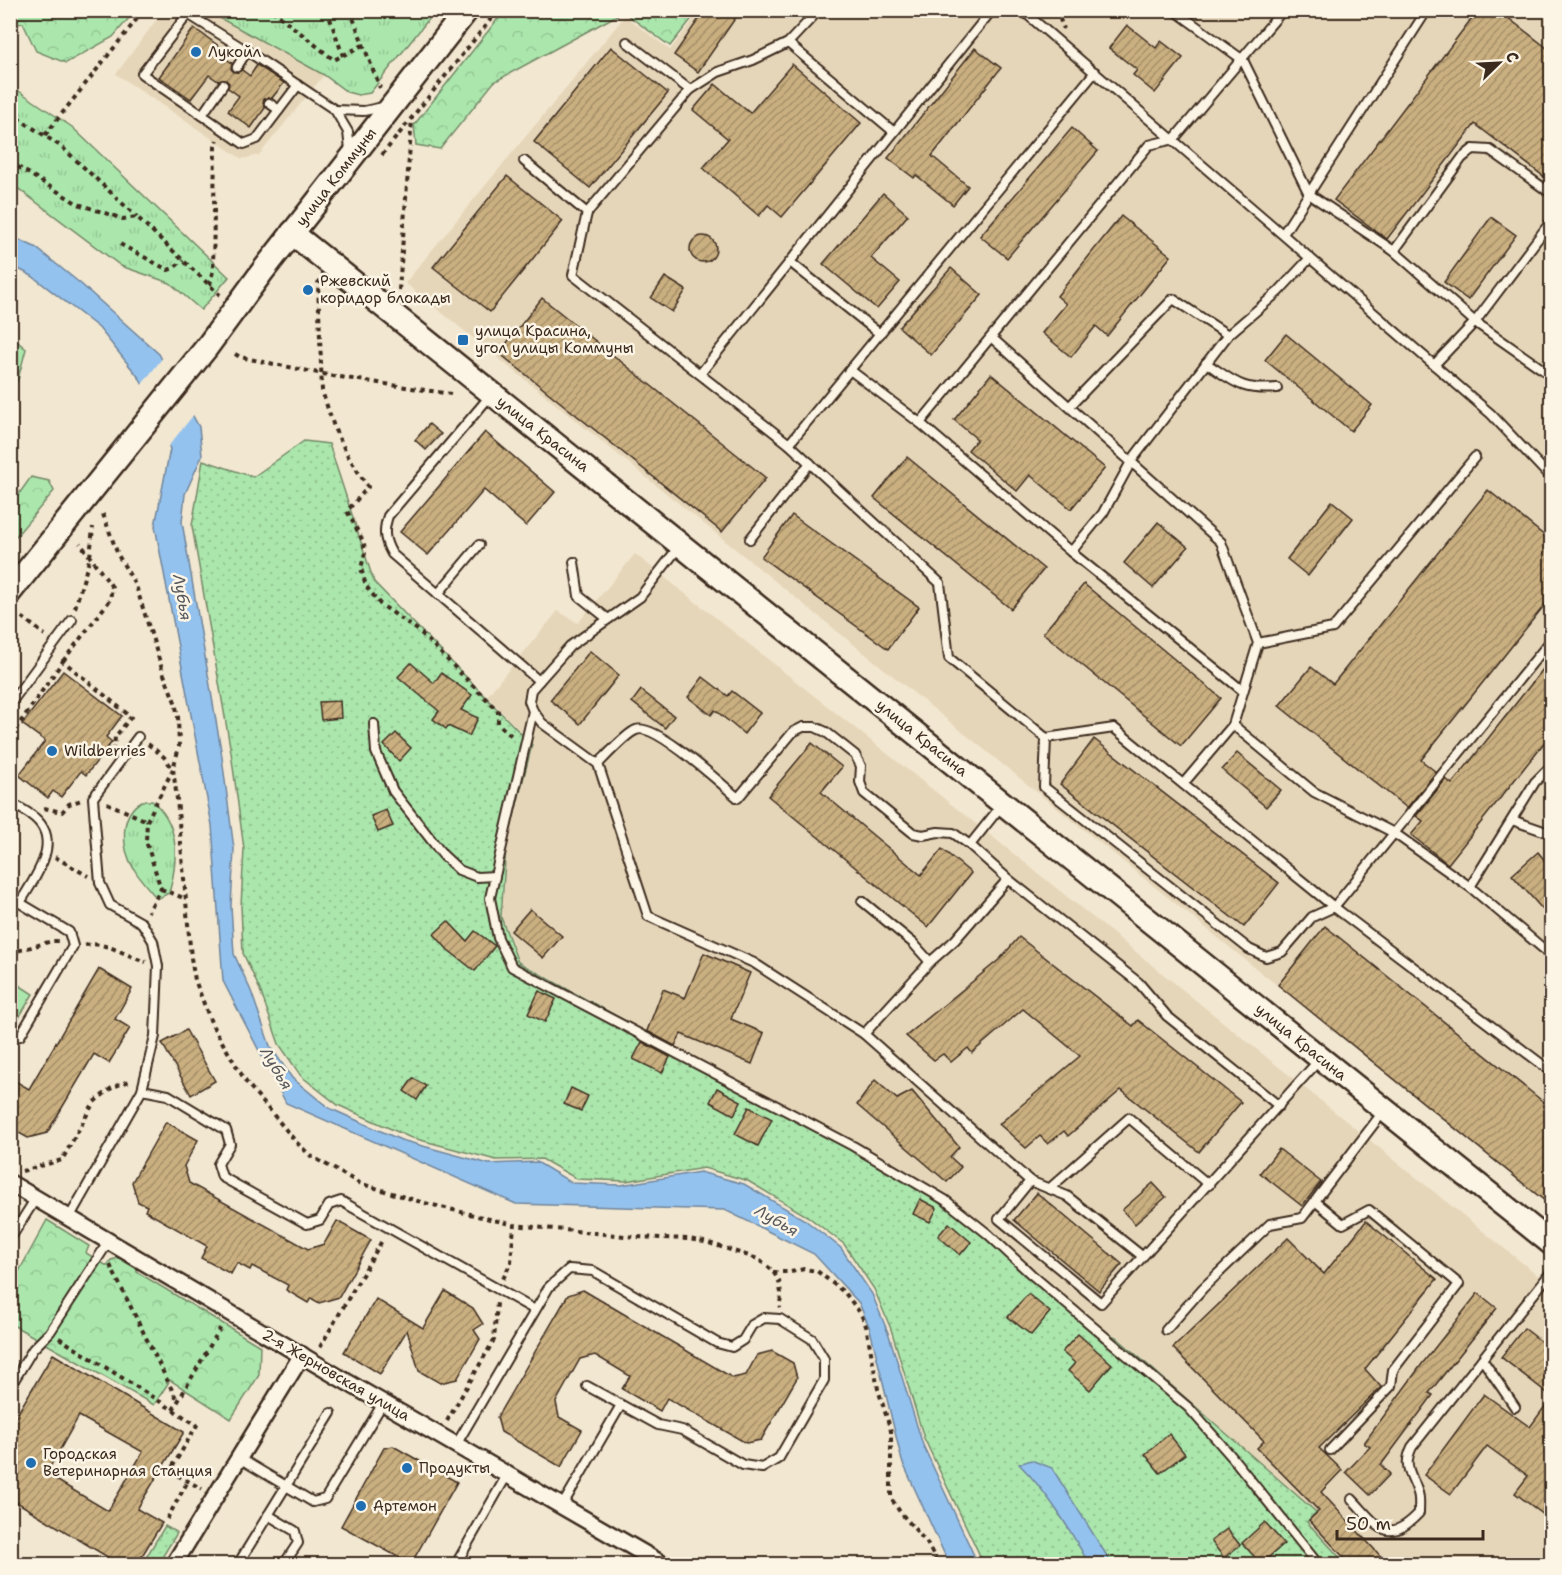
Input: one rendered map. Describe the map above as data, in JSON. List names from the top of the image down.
{
  "streets": {
    "main road": ["улица Коммуны", "улица Красина"],
    "street": ["2-я Жерновская улица"]
  },
  "crossings": [
    ["улица Коммуны", "улица Красина"]
  ],
  "water": ["Лубья"],
  "places": {
    "other": [
      "Лукойл",
      "Ржевский коридор блокады",
      "Wildberries",
      "Городская Ветеринарная Станция",
      "Продукты",
      "Артемон"
    ],
    "transit": ["улица Красина, угол улицы Коммуны"]
  },
  "scale_bar": "50 m",
  "north": "top right"
}
